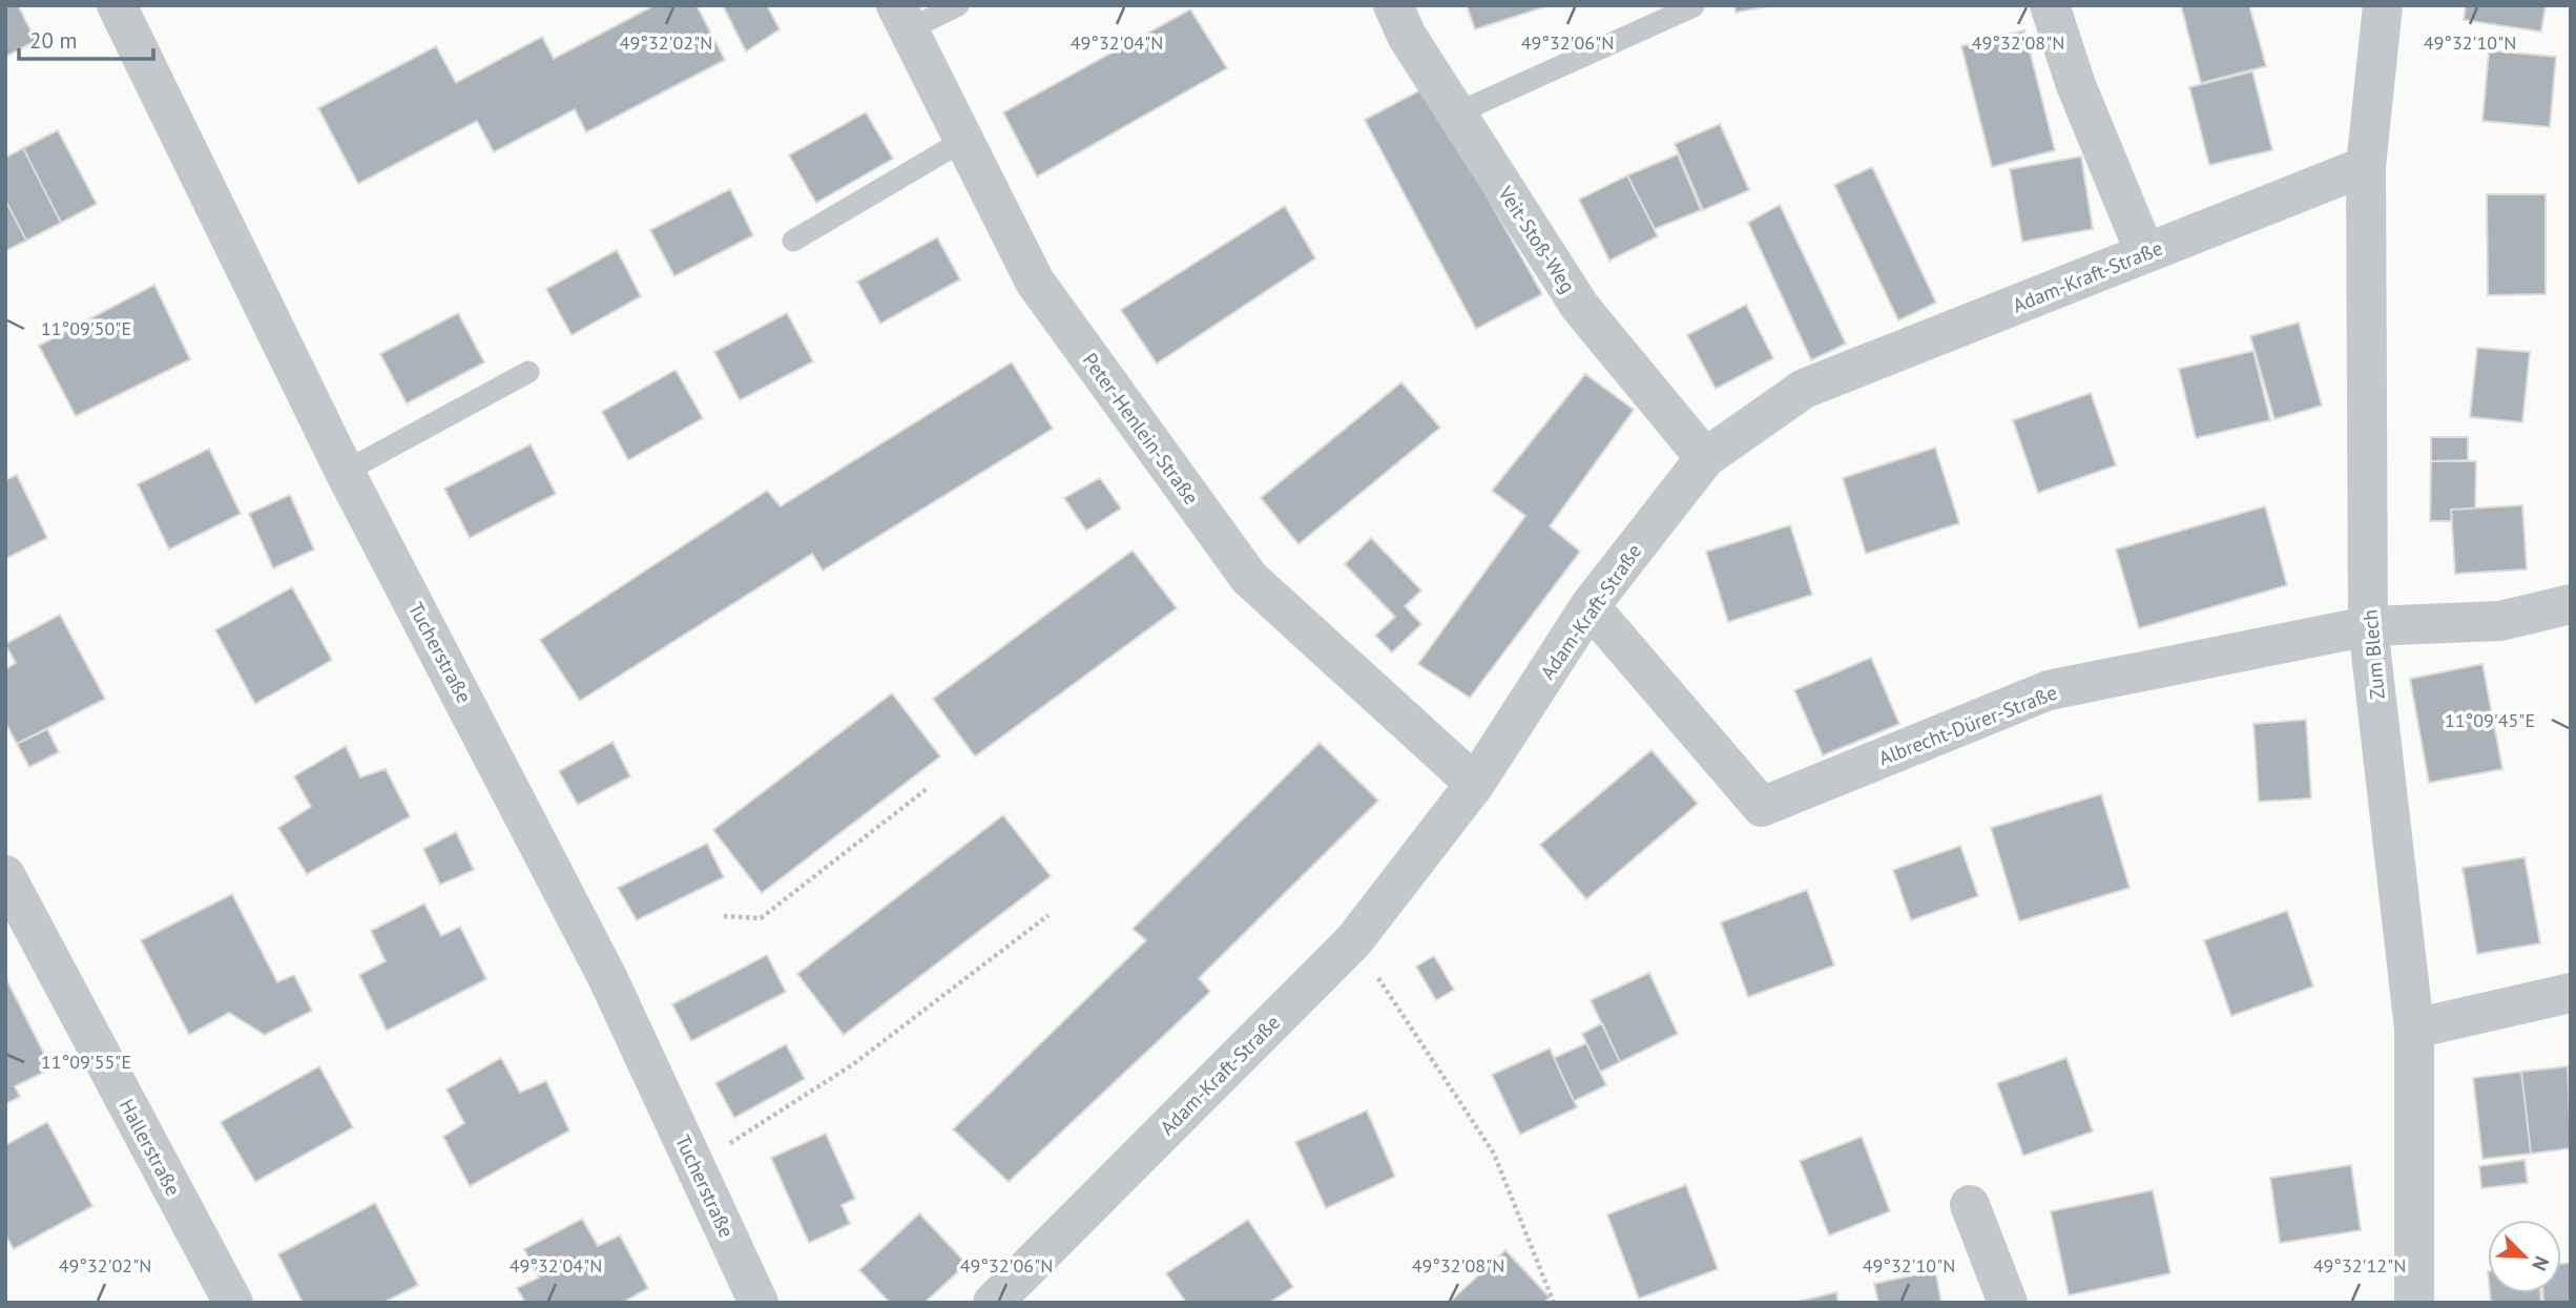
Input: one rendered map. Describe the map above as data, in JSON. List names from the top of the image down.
{
  "streets": {
    "street": [
      "Veit-Stoß-Weg",
      "Adam-Kraft-Straße",
      "Peter-Henlein-Straße",
      "Tucherstraße",
      "Zum Blech",
      "Albrecht-Dürer-Straße",
      "Hallerstraße"
    ]
  },
  "crossings": [
    ["Veit-Stoß-Weg", "Adam-Kraft-Straße"],
    ["Adam-Kraft-Straße", "Peter-Henlein-Straße"],
    ["Adam-Kraft-Straße", "Zum Blech"],
    ["Adam-Kraft-Straße", "Albrecht-Dürer-Straße"],
    ["Zum Blech", "Albrecht-Dürer-Straße"]
  ],
  "scale_bar": "20 m",
  "north": "bottom right",
  "coordinates": [
    "49°32'10\"N",
    "49°32'02\"N",
    "49°32'04\"N",
    "49°32'06\"N",
    "49°32'08\"N",
    "11°09'50\"E",
    "11°09'45\"E",
    "11°09'55\"E",
    "49°32'12\"N"
  ]
}
